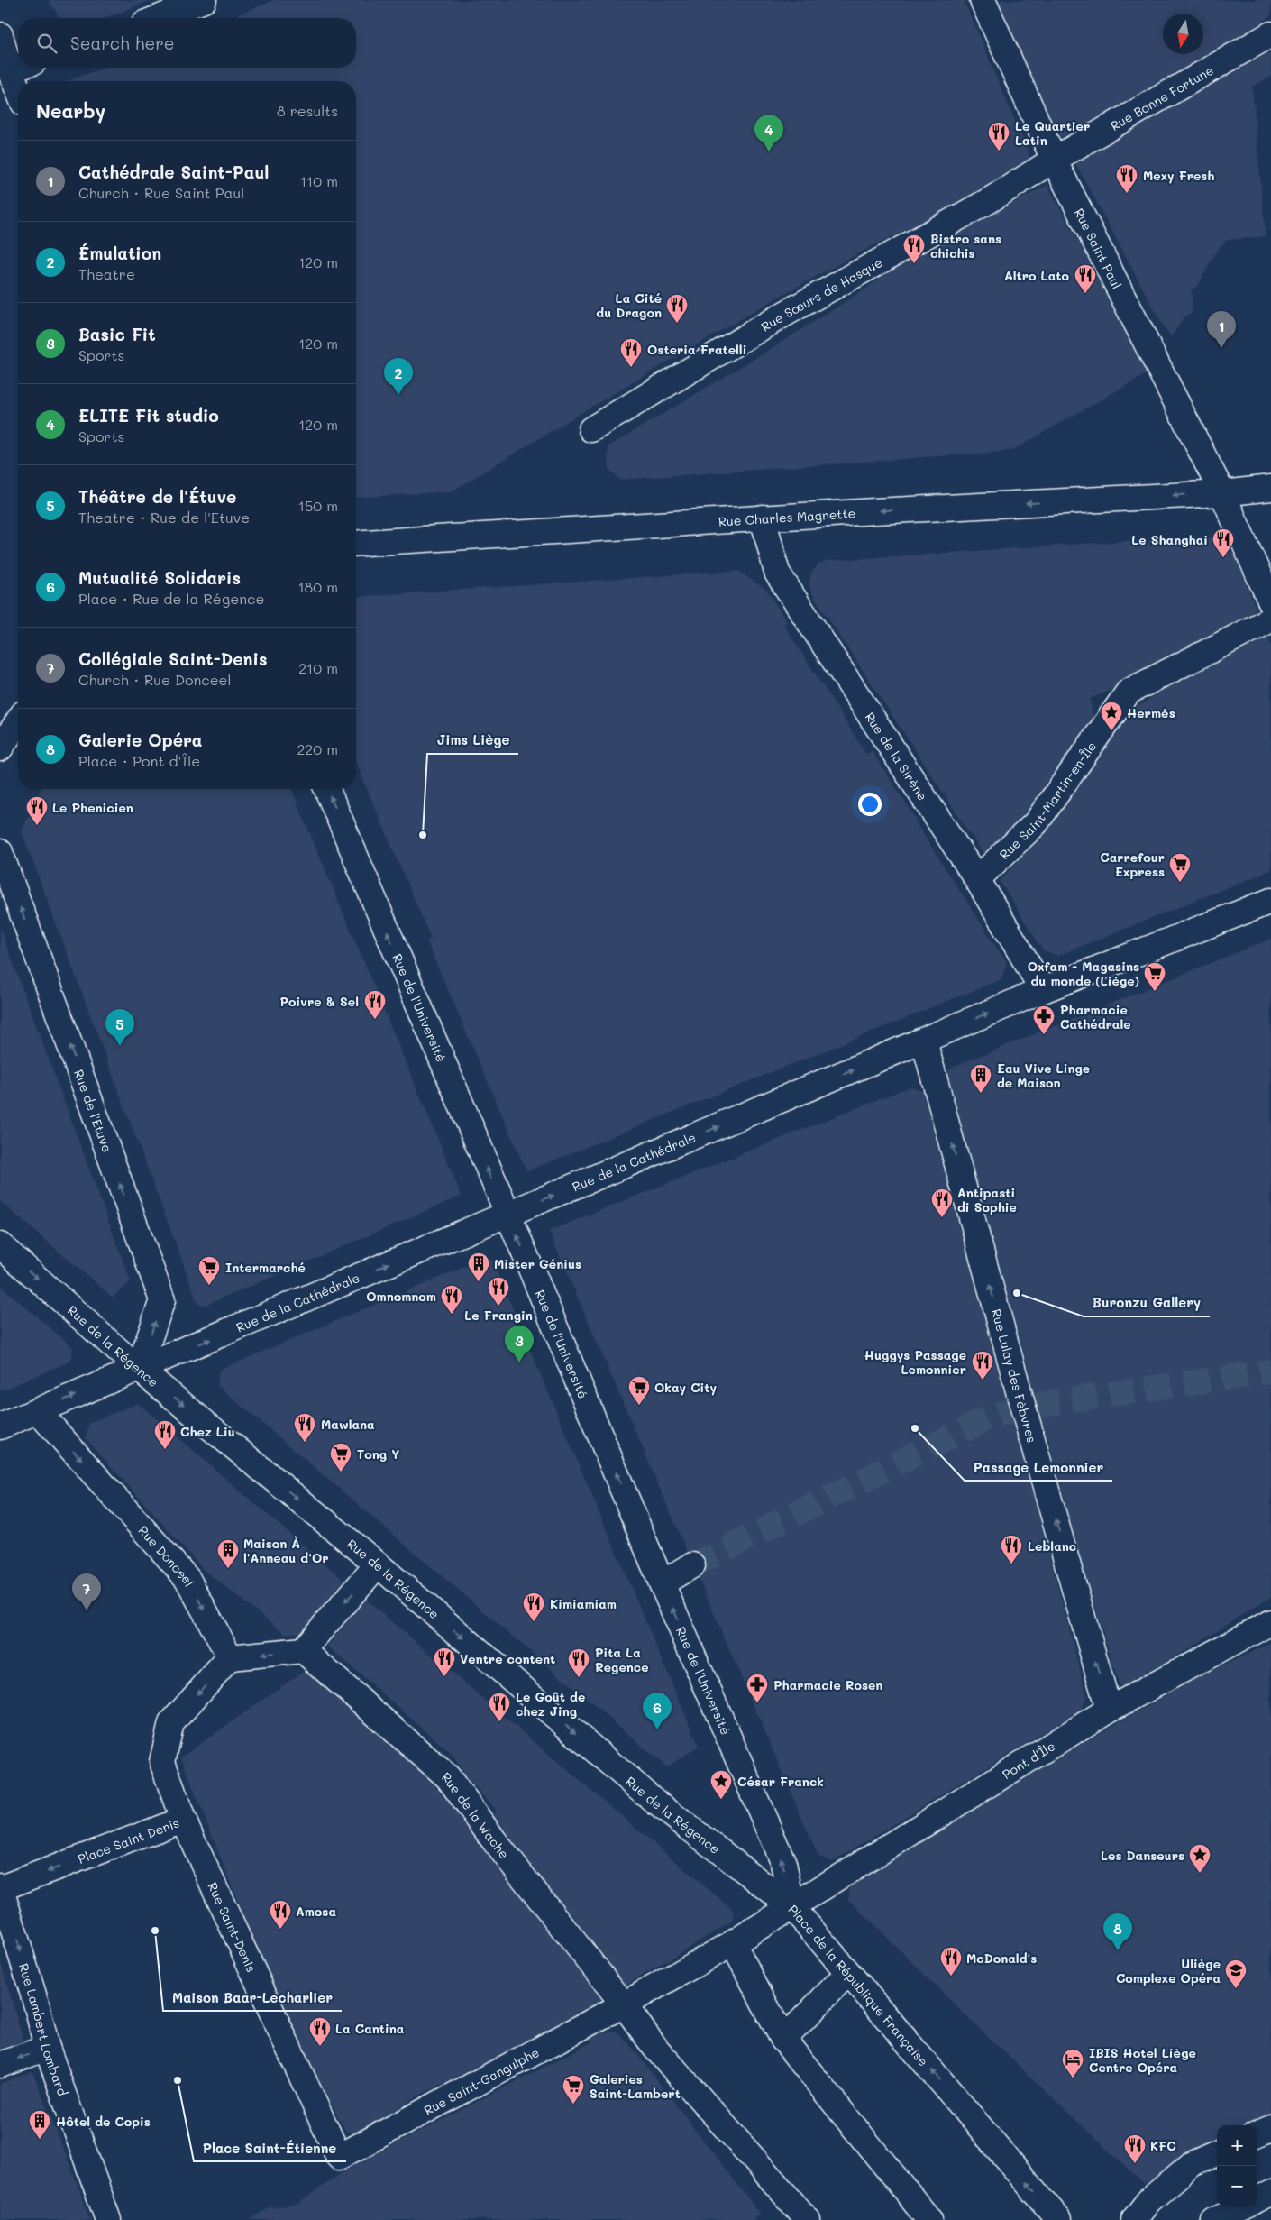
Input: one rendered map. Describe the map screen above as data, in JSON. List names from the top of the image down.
{
  "streets": {
    "street": [
      "Rue Bonne Fortune",
      "Rue Saint Paul",
      "Rue Sœurs de Hasque",
      "Rue Charles Magnette",
      "Rue de la Sirène",
      "Rue Saint-Martin-en-Île",
      "Rue de l'Université",
      "Rue de l'Etuve",
      "Rue de la Cathédrale",
      "Rue de la Régence",
      "Rue Lulay des Fèbvres",
      "Rue Donceel",
      "Pont d'Île",
      "Rue de la Wache",
      "Place Saint Denis",
      "Rue Saint-Denis",
      "Place de la République Française",
      "Rue Lambert Lombard",
      "Rue Saint-Gangulphe"
    ]
  },
  "crossings": [
    ["Rue Bonne Fortune", "Rue Saint Paul"],
    ["Rue Bonne Fortune", "Rue Sœurs de Hasque"],
    ["Rue Saint Paul", "Rue Sœurs de Hasque"],
    ["Rue Saint Paul", "Rue Charles Magnette"],
    ["Rue Saint Paul", "Rue Saint-Martin-en-Île"],
    ["Rue Charles Magnette", "Rue de la Sirène"],
    ["Rue de la Sirène", "Rue Saint-Martin-en-Île"],
    ["Rue de la Sirène", "Rue de la Cathédrale"],
    ["Rue de l'Université", "Rue de la Cathédrale"],
    ["Rue de l'Université", "Rue de la Régence"],
    ["Rue de l'Université", "Pont d'Île"],
    ["Rue de l'Université", "Place de la République Française"],
    ["Rue de l'Etuve", "Rue de la Cathédrale"],
    ["Rue de l'Etuve", "Rue de la Régence"],
    ["Rue de la Cathédrale", "Rue de la Régence"],
    ["Rue de la Cathédrale", "Rue Lulay des Fèbvres"],
    ["Rue de la Cathédrale", "Rue Donceel"],
    ["Rue de la Régence", "Pont d'Île"],
    ["Rue de la Régence", "Place de la République Française"],
    ["Rue Lulay des Fèbvres", "Pont d'Île"],
    ["Rue Donceel", "Place Saint Denis"],
    ["Pont d'Île", "Place de la République Française"],
    ["Rue de la Wache", "Place de la République Française"],
    ["Rue de la Wache", "Rue Saint-Gangulphe"],
    ["Place Saint Denis", "Rue Saint-Denis"],
    ["Place Saint Denis", "Rue Lambert Lombard"],
    ["Rue Saint-Denis", "Rue Saint-Gangulphe"],
    ["Place de la République Française", "Rue Saint-Gangulphe"]
  ],
  "one_way": [
    "Rue Charles Magnette",
    "Rue de l'Université",
    "Rue de l'Etuve",
    "Rue de la Cathédrale",
    "Rue de la Régence",
    "Rue Lulay des Fèbvres",
    "Rue Donceel",
    "Place Saint Denis",
    "Rue Lambert Lombard"
  ],
  "places": {
    "restaurant": [
      "Le Quartier Latin",
      "Mexy Fresh",
      "Bistro sans chichis",
      "Altro Lato",
      "La Cité du Dragon",
      "Osteria Fratelli",
      "Le Shanghai",
      "Le Phenicien",
      "Poivre & Sel",
      "Antipasti di Sophie",
      "Le Frangin",
      "Omnomnom",
      "Huggys Passage Lemonnier",
      "Mawlana",
      "Chez Liu",
      "Leblanc",
      "Kimiamiam",
      "Ventre content",
      "Pita La Regence",
      "Le Goût de chez Jing",
      "Amosa",
      "McDonald's",
      "La Cantina",
      "KFC"
    ],
    "place": ["Hermès", "César Franck", "Les Danseurs"],
    "other": [
      "Jims Liège",
      "Buronzu Gallery",
      "Passage Lemonnier",
      "Maison Baar-Lecharlier",
      "Place Saint-Étienne"
    ],
    "supermarket": [
      "Carrefour Express",
      "Oxfam - Magasins du monde (Liège)",
      "Intermarché",
      "Okay City",
      "Tong Y",
      "Galeries Saint-Lambert"
    ],
    "pharmacy": ["Pharmacie Cathédrale", "Pharmacie Rosen"],
    "building": [
      "Eau Vive Linge de Maison",
      "Mister Génius",
      "Maison À l'Anneau d'Or",
      "Hôtel de Copis"
    ],
    "school or university": ["Uliège Complexe Opéra"],
    "hotel": ["IBIS Hotel Liège Centre Opéra"]
  },
  "north": "bottom",
  "page": {
    "search": "Search here",
    "heading": ["Nearby", "8 results"],
    "pins": [
      "4",
      "1",
      "2",
      "5",
      "3",
      "7",
      "6",
      "8"
    ],
    "list": [
      {
        "mark": "1",
        "name": "Cathédrale Saint-Paul",
        "note": "Church · Rue Saint Paul",
        "value": "110 m"
      },
      {
        "mark": "2",
        "name": "Émulation",
        "note": "Theatre",
        "value": "120 m"
      },
      {
        "mark": "3",
        "name": "Basic Fit",
        "note": "Sports",
        "value": "120 m"
      },
      {
        "mark": "4",
        "name": "ELITE Fit studio",
        "note": "Sports",
        "value": "120 m"
      },
      {
        "mark": "5",
        "name": "Théâtre de l'Étuve",
        "note": "Theatre · Rue de l'Etuve",
        "value": "150 m"
      },
      {
        "mark": "6",
        "name": "Mutualité Solidaris",
        "note": "Place · Rue de la Régence",
        "value": "180 m"
      },
      {
        "mark": "7",
        "name": "Collégiale Saint-Denis",
        "note": "Church · Rue Donceel",
        "value": "210 m"
      },
      {
        "mark": "8",
        "name": "Galerie Opéra",
        "note": "Place · Pont d'Île",
        "value": "220 m"
      }
    ],
    "map_buttons": ["+", "−"]
  }
}
